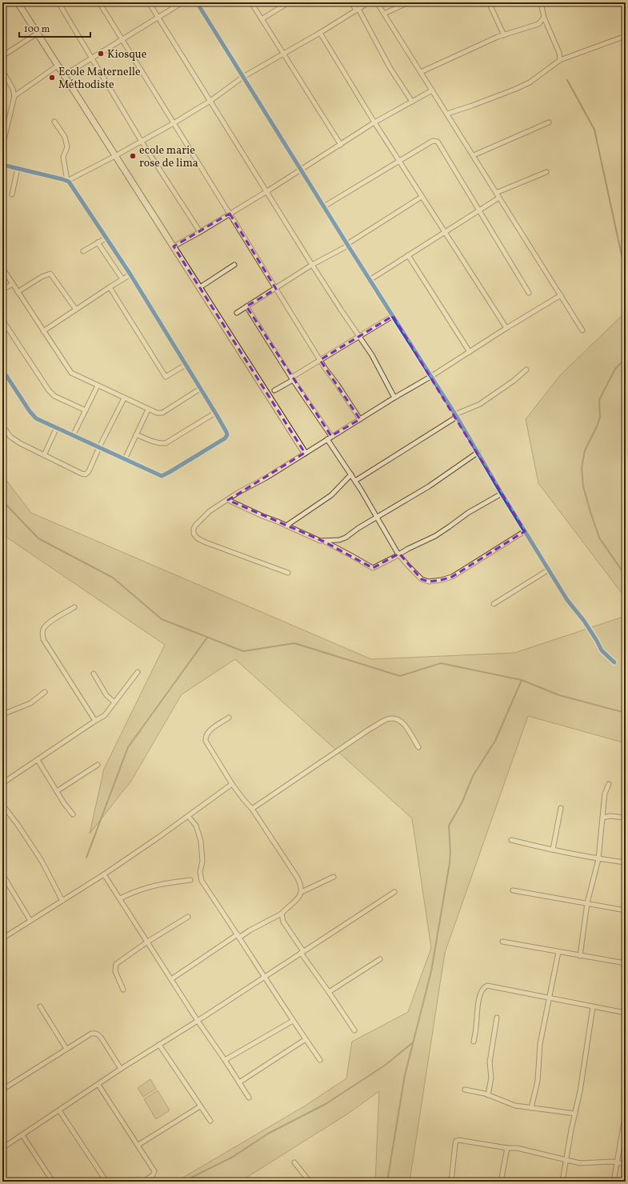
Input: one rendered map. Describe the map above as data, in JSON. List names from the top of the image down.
{
  "places": ["Kiosque", "Ecole Maternelle Méthodiste", "ecole marie rose de lima"],
  "scale_bar": "100 m"
}
